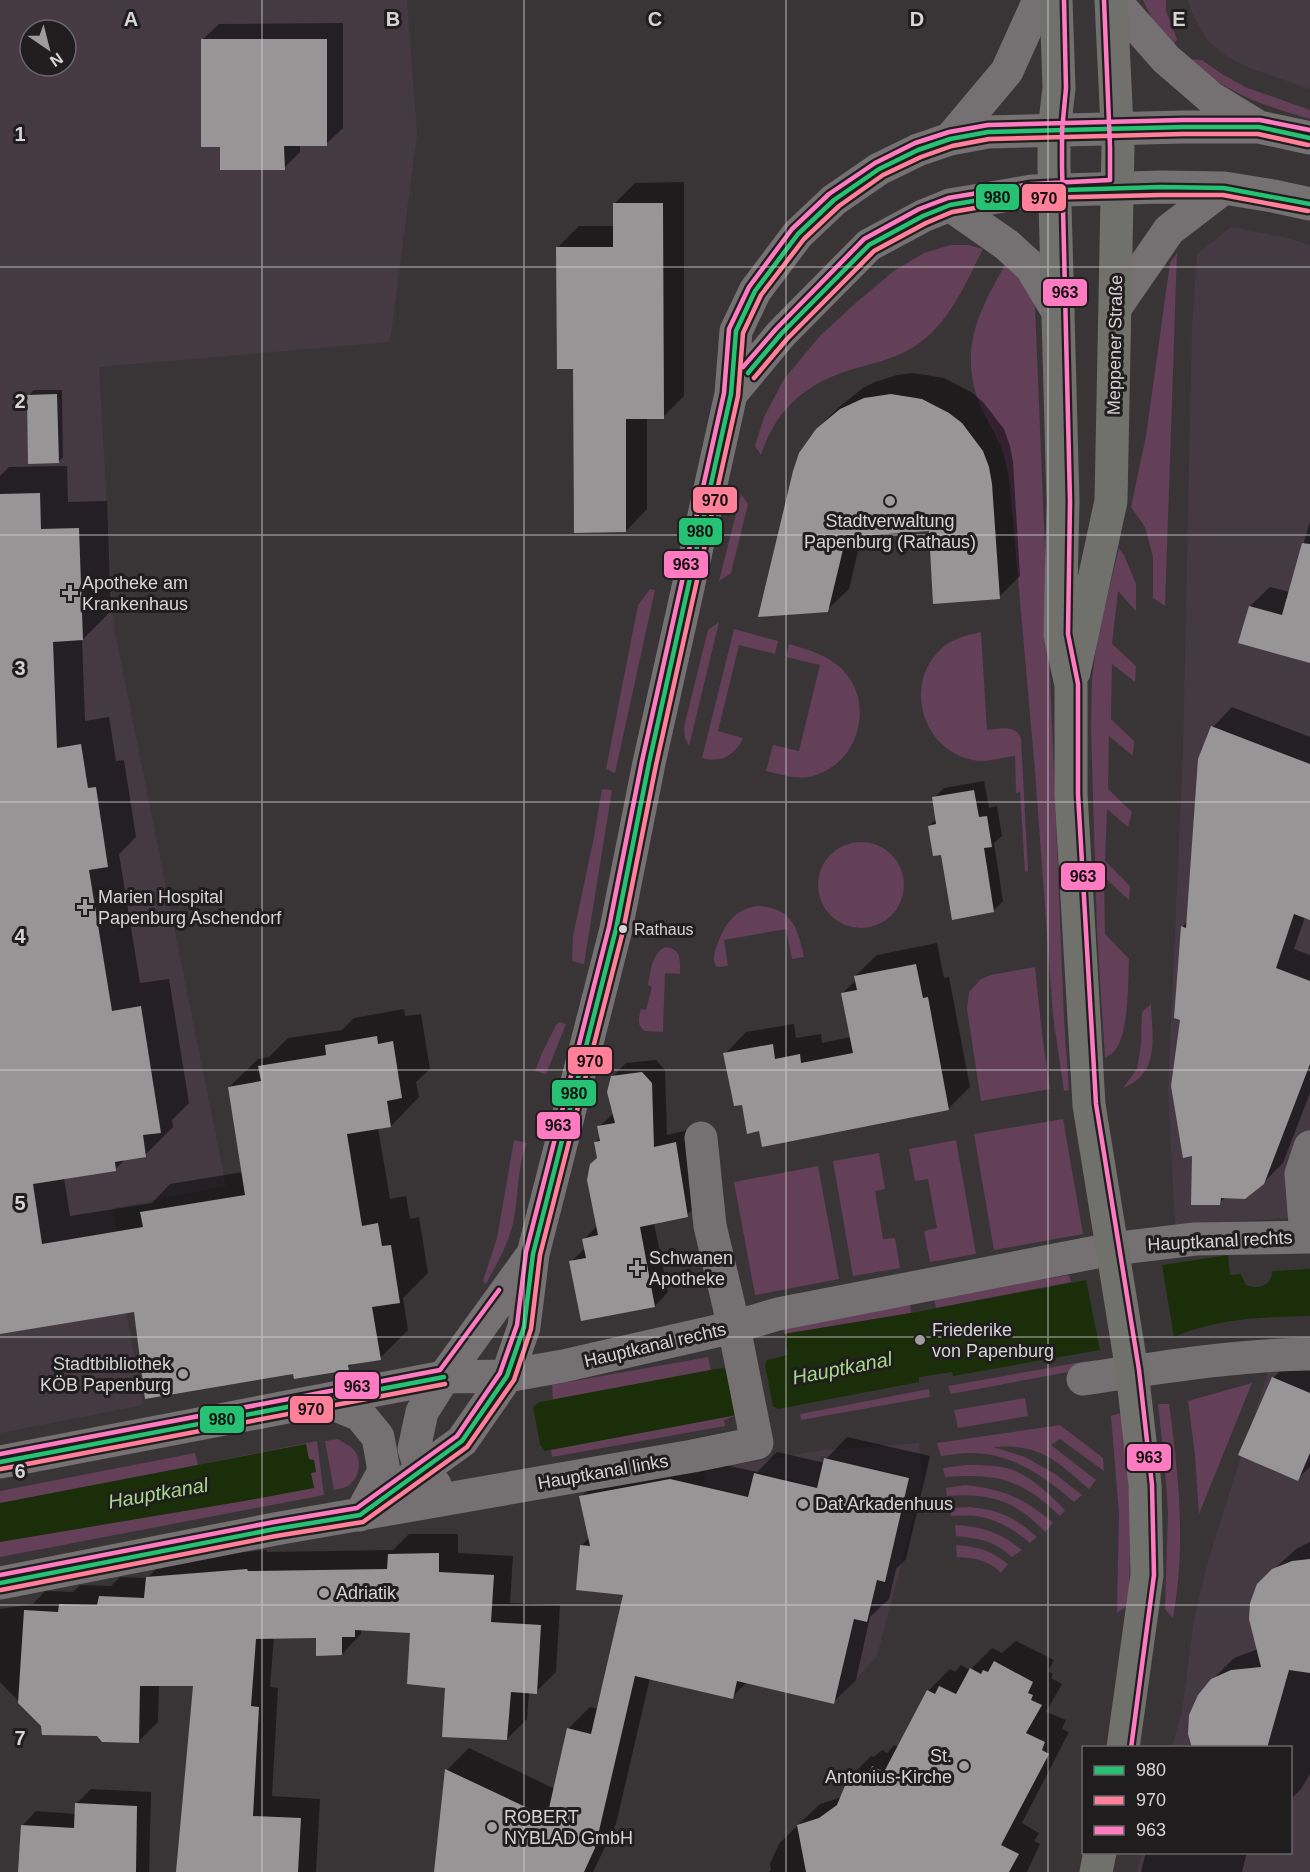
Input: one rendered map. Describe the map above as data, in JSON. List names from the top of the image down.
{
  "streets": {
    "main road": ["Meppener Straße"],
    "street": ["Hauptkanal rechts", "Hauptkanal links"]
  },
  "crossings": [
    ["Meppener Straße", "Hauptkanal rechts"],
    ["Hauptkanal rechts", "Hauptkanal links"]
  ],
  "water": ["Hauptkanal"],
  "places": {
    "other": [
      "Stadtverwaltung Papenburg (Rathaus)",
      "Rathaus",
      "Friederike von Papenburg",
      "Stadtbibliothek KÖB Papenburg",
      "Dat Arkadenhuus",
      "Adriatik",
      "St. Antonius-Kirche",
      "ROBERT NYBLAD GmbH"
    ],
    "health": ["Apotheke am Krankenhaus", "Marien Hospital Papenburg Aschendorf", "Schwanen Apotheke"]
  },
  "lines": ["transit line 963", "transit line 980", "transit line 970"],
  "legend": ["980", "970", "963"],
  "north": "bottom right",
  "grid": {
    "columns": [
      "A",
      "B",
      "C",
      "D",
      "E"
    ],
    "rows": [
      "1",
      "2",
      "3",
      "4",
      "5",
      "6",
      "7"
    ]
  }
}
